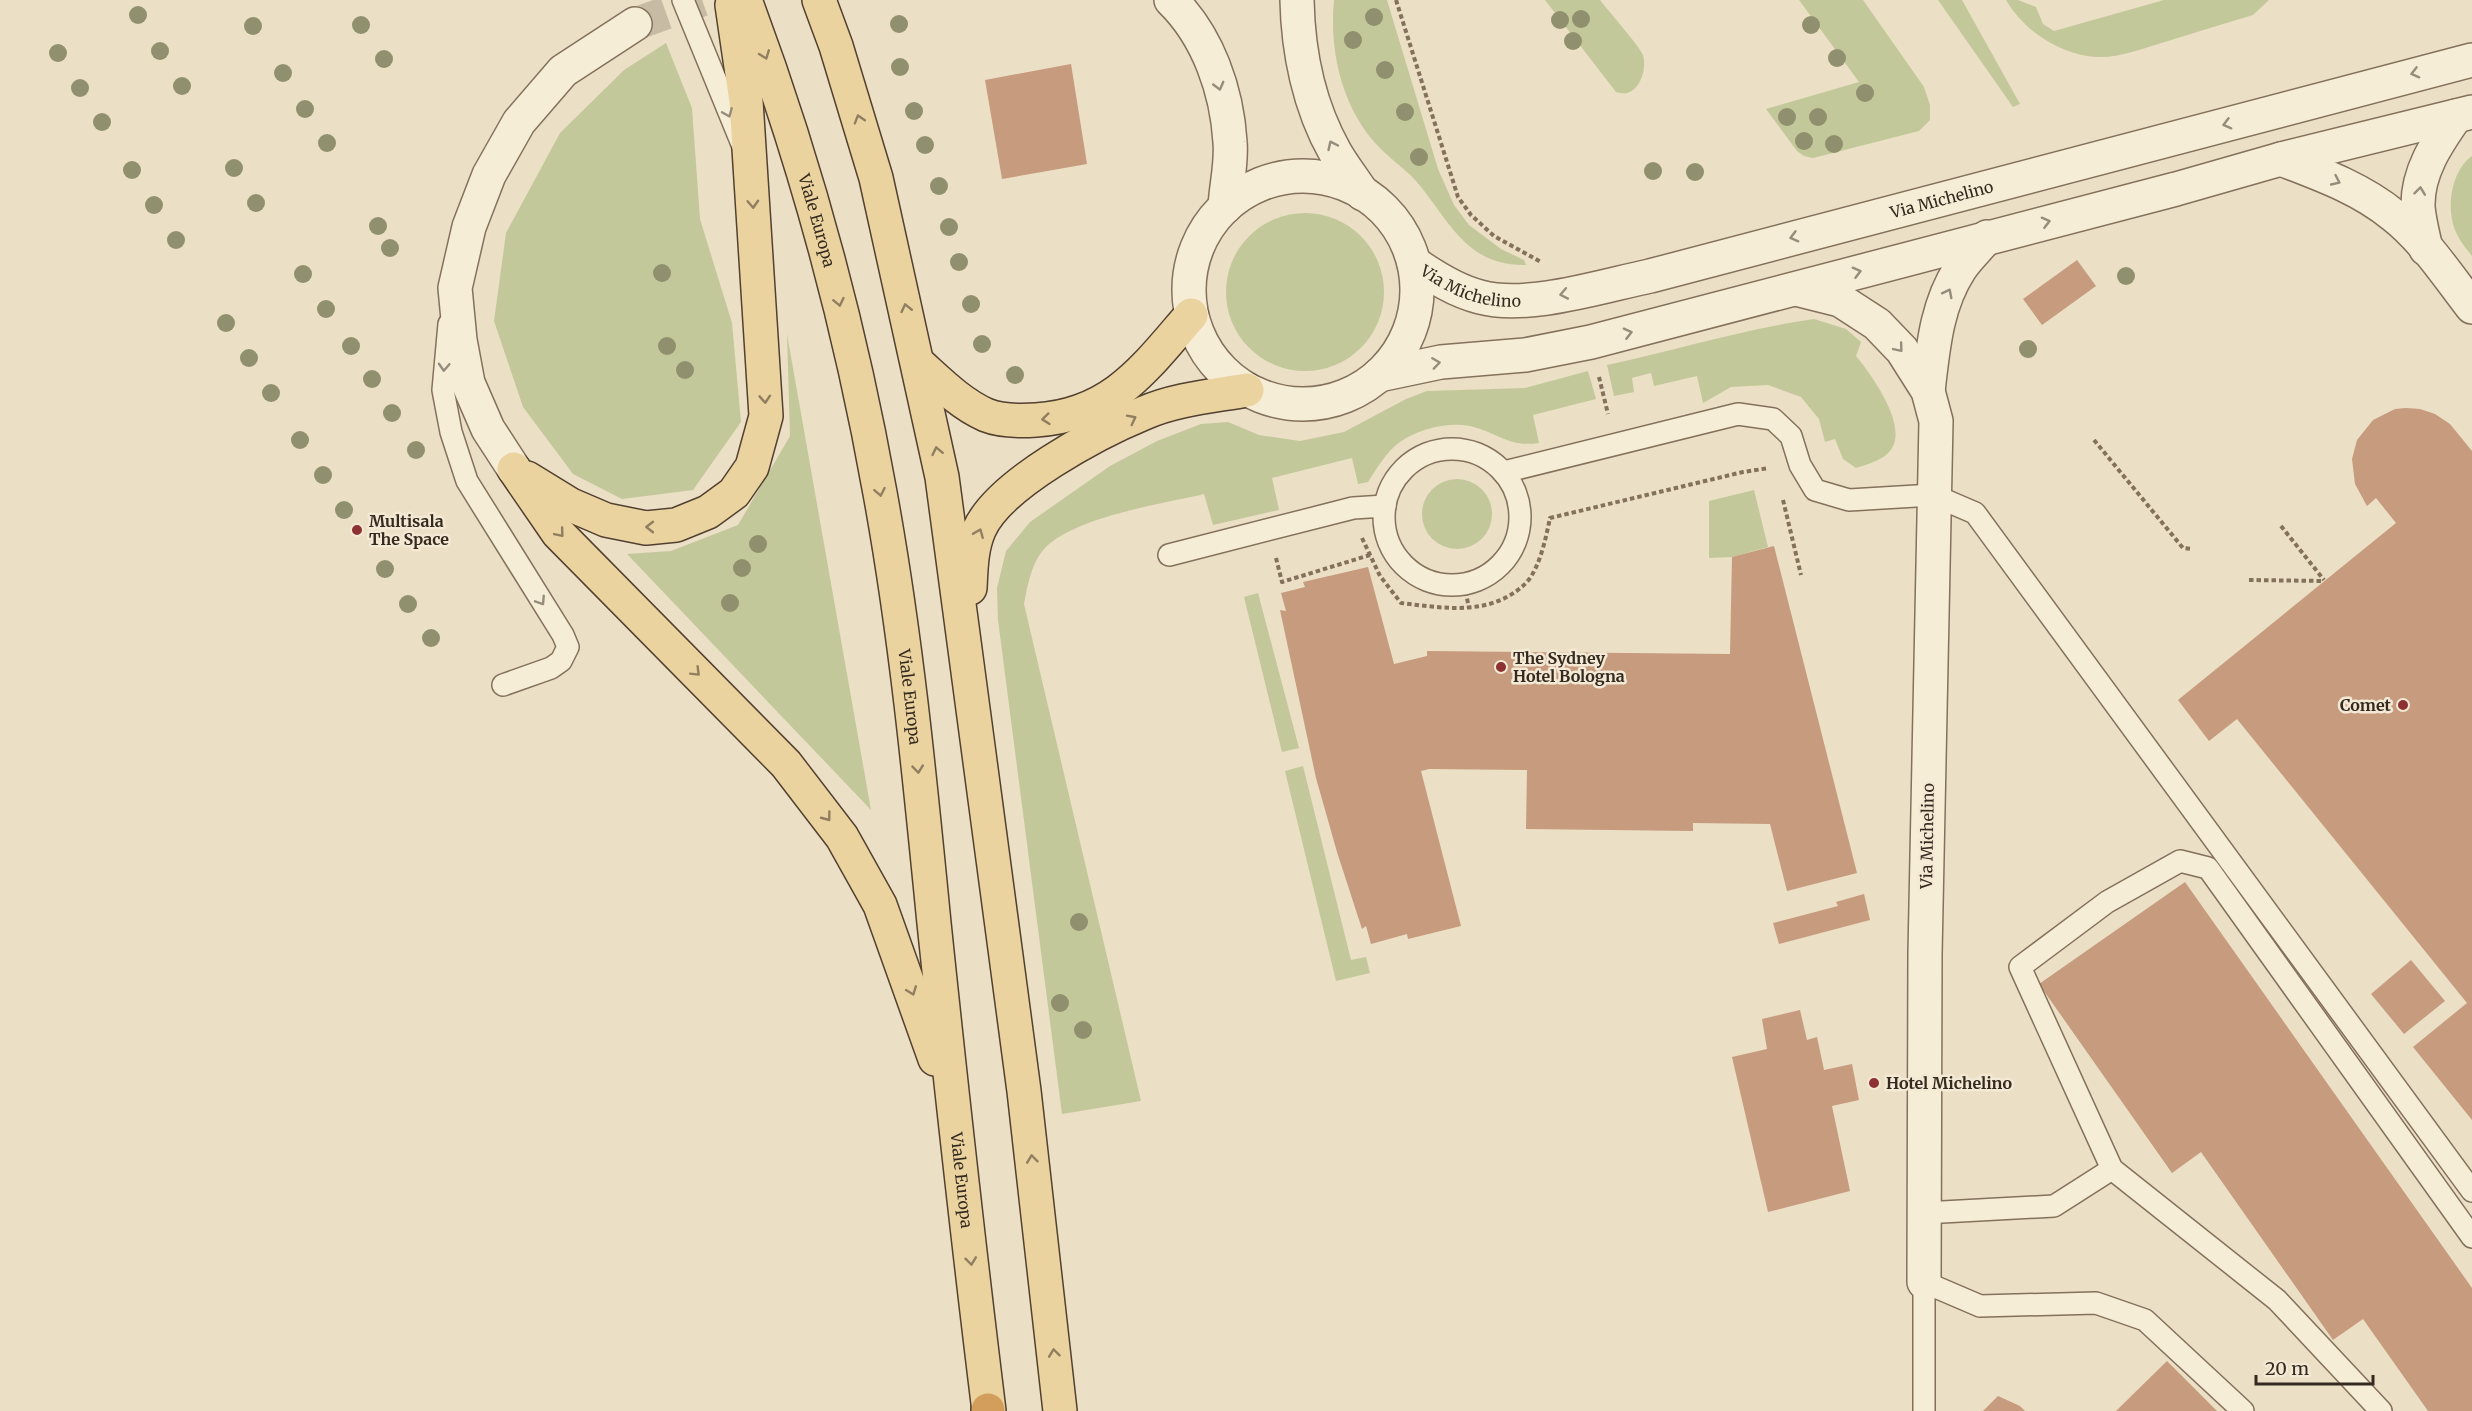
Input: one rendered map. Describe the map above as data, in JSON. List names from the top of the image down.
{
  "streets": {
    "main road": ["Viale Europa"],
    "street": ["Via Michelino"]
  },
  "places": [
    "Multisala The Space",
    "The Sydney Hotel Bologna",
    "Comet",
    "Hotel Michelino"
  ],
  "scale_bar": "20 m"
}
